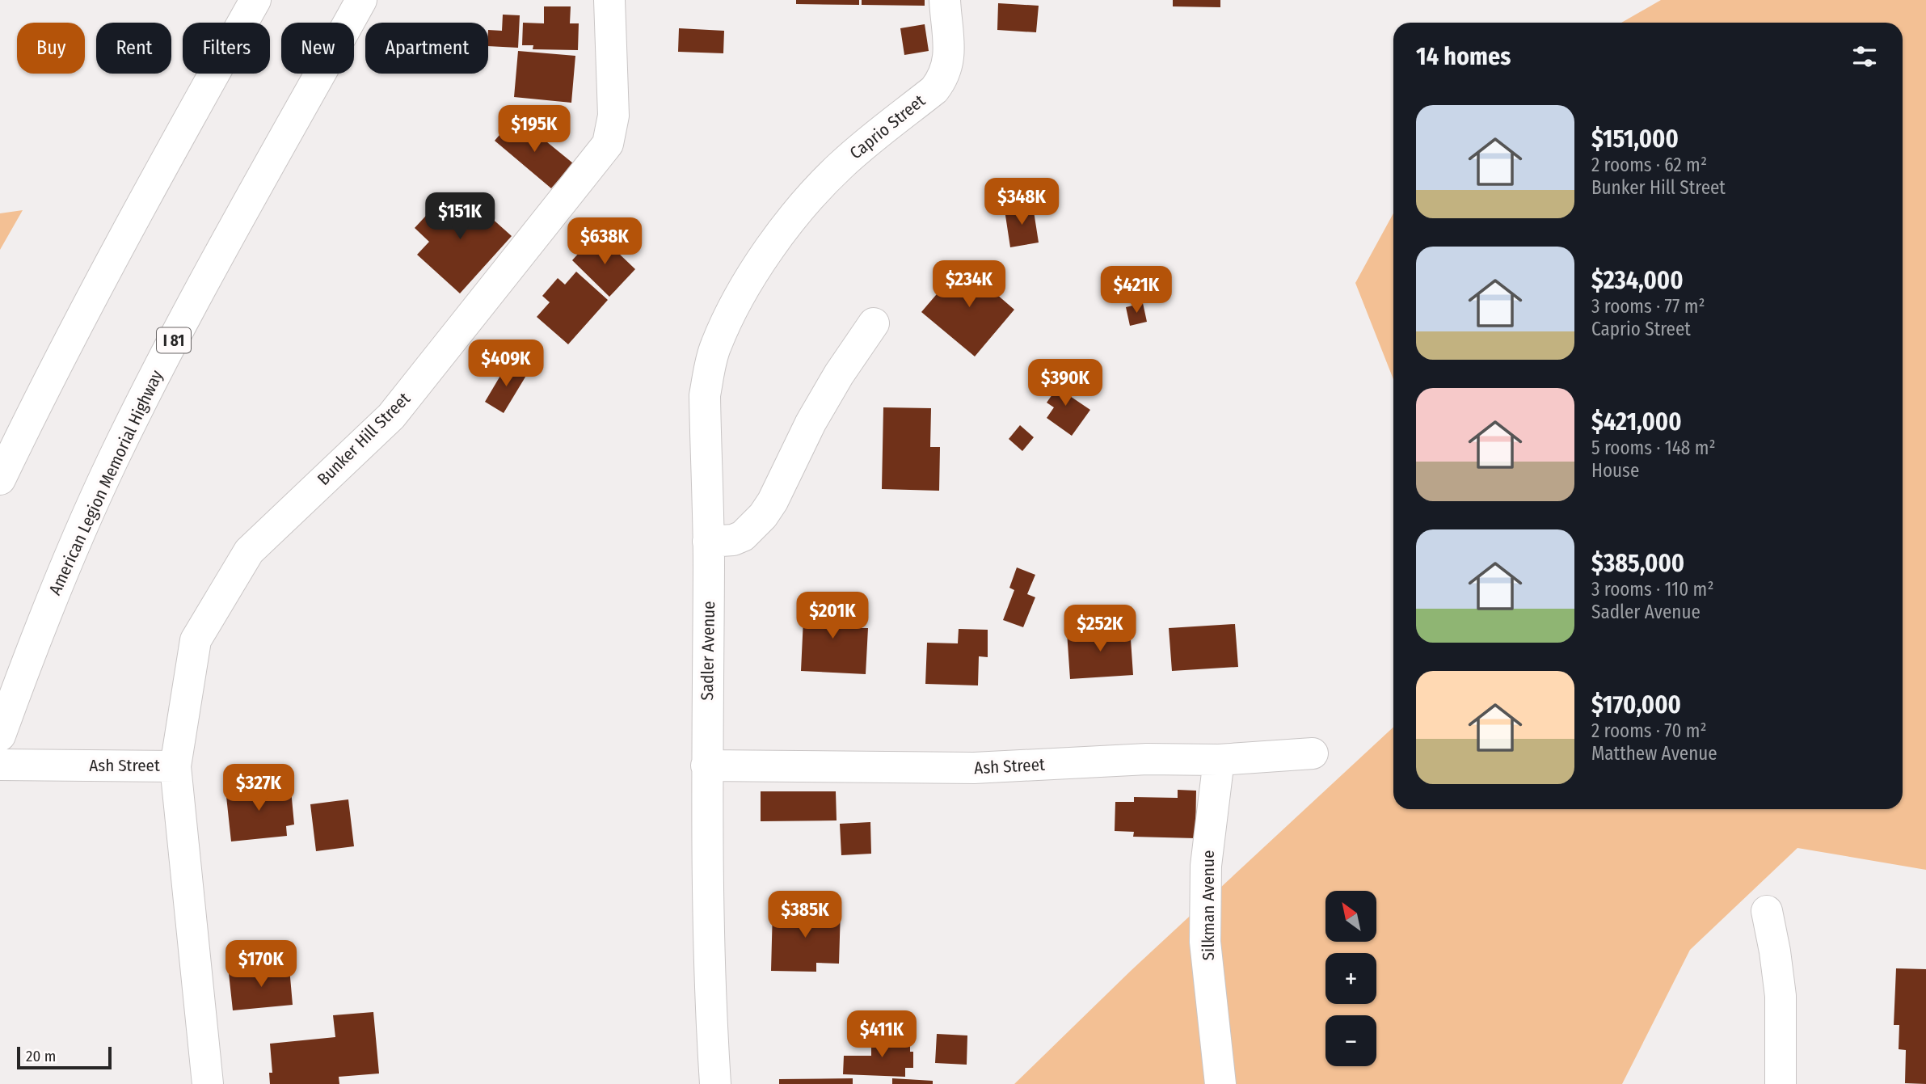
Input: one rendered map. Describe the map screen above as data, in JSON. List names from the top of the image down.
{
  "streets": {
    "main road": [
      "Caprio Street",
      "I 81",
      "Bunker Hill Street",
      "American Legion Memorial Highway",
      "Sadler Avenue",
      "Ash Street",
      "Silkman Avenue"
    ]
  },
  "crossings": [
    ["Caprio Street", "Sadler Avenue"],
    ["Bunker Hill Street", "Ash Street"],
    ["Sadler Avenue", "Ash Street"],
    ["Ash Street", "Silkman Avenue"]
  ],
  "scale_bar": "20 m",
  "north": "top left",
  "page": {
    "chip": [
      "Buy",
      "Rent",
      "Filters",
      "New",
      "Apartment"
    ],
    "heading": "14 homes",
    "list": [
      {
        "name": "$151,000",
        "note": "2 rooms · 62 m² · Bunker Hill Street"
      },
      {
        "name": "$234,000",
        "note": "3 rooms · 77 m² · Caprio Street"
      },
      {
        "name": "$421,000",
        "note": "5 rooms · 148 m² · House"
      },
      {
        "name": "$385,000",
        "note": "3 rooms · 110 m² · Sadler Avenue"
      },
      {
        "name": "$170,000",
        "note": "2 rooms · 70 m² · Matthew Avenue"
      }
    ],
    "price": [
      "$195K",
      "$348K",
      "$151K",
      "$638K",
      "$234K",
      "$421K",
      "$409K",
      "$390K",
      "$201K",
      "$252K",
      "$327K",
      "$385K",
      "$170K",
      "$411K"
    ],
    "map_buttons": ["+", "−"],
    "scale": "20 m"
  }
}
